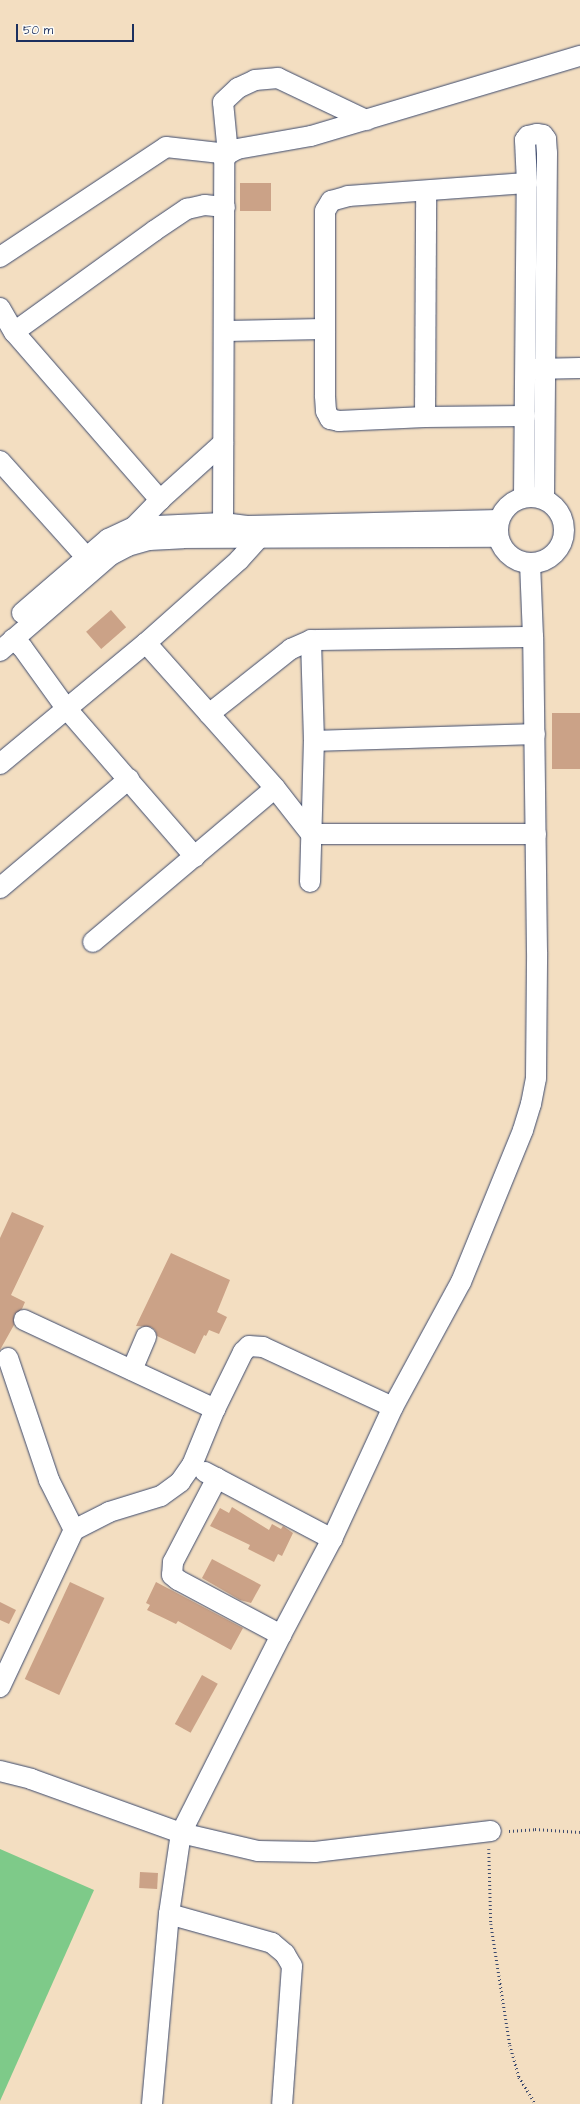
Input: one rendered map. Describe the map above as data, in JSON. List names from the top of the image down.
{
  "scale_bar": "50 m"
}
